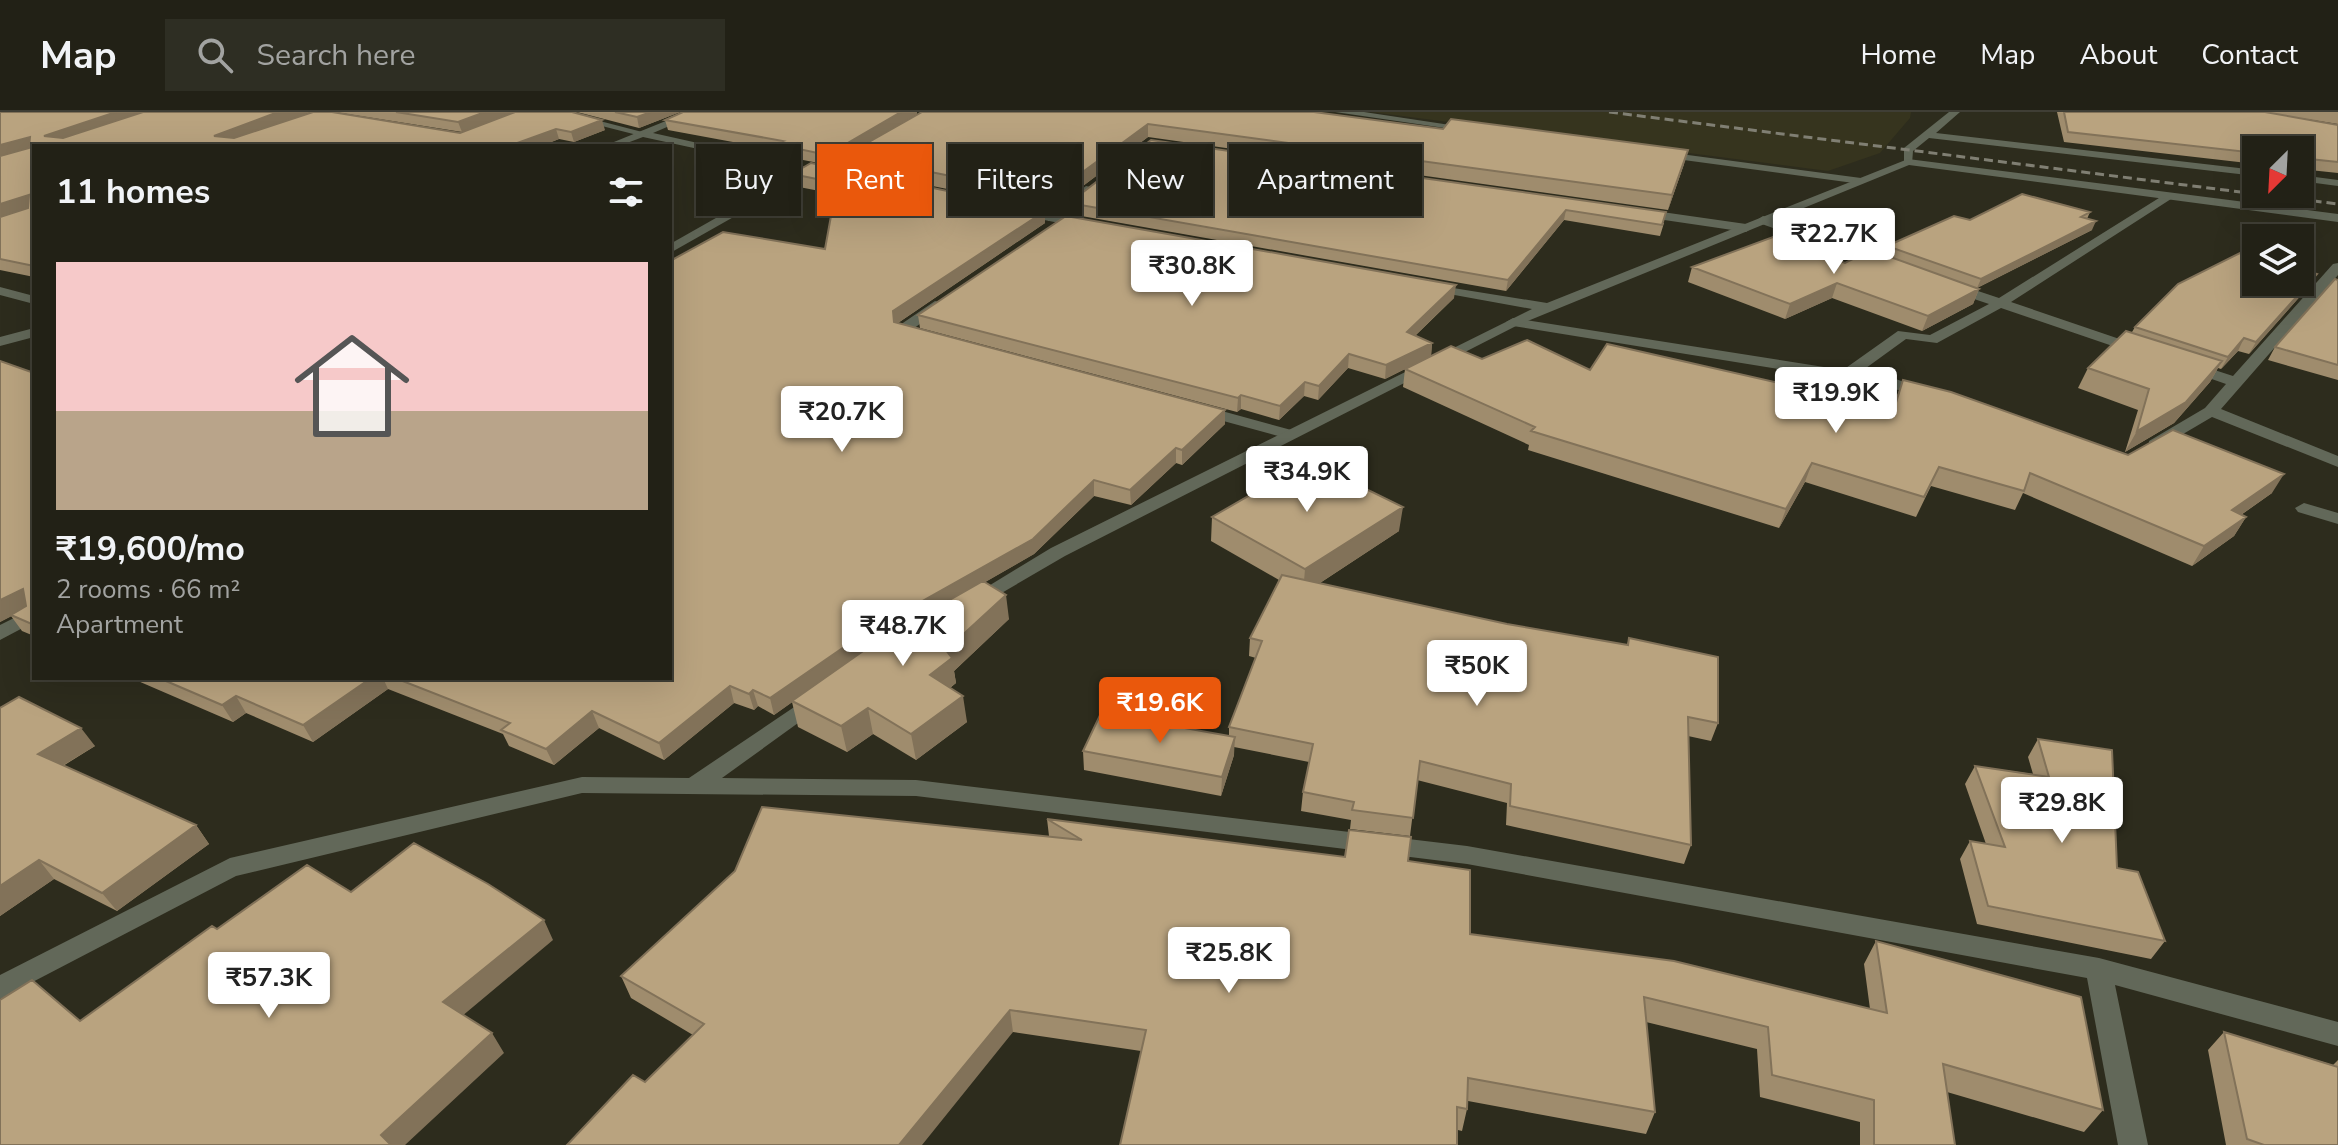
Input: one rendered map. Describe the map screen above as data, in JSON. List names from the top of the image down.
{
  "north": "bottom left",
  "page": {
    "header": "Map",
    "search": "Search here",
    "nav": [
      "Home",
      "Map",
      "About",
      "Contact"
    ],
    "chip": [
      "Buy",
      "Rent",
      "Filters",
      "New",
      "Apartment"
    ],
    "heading": "11 homes",
    "price": [
      "₹22.7K",
      "₹30.8K",
      "₹19.9K",
      "₹20.7K",
      "₹34.9K",
      "₹48.7K",
      "₹50K",
      "₹19.6K",
      "₹29.8K",
      "₹25.8K",
      "₹57.3K"
    ],
    "list": [
      {
        "name": "₹19,600/mo",
        "note": "2 rooms · 66 m² · Apartment"
      }
    ]
  }
}
